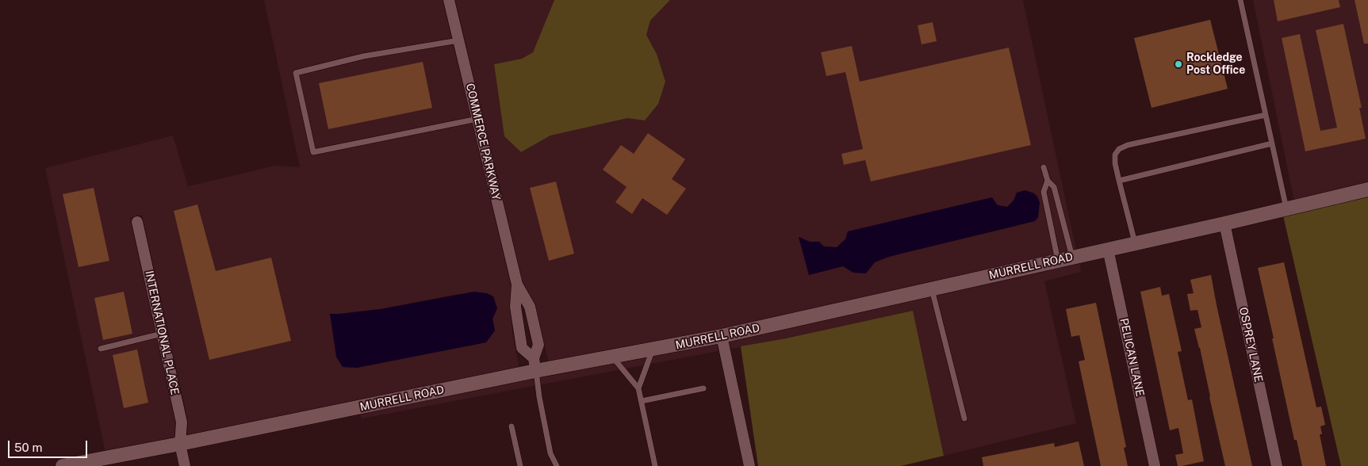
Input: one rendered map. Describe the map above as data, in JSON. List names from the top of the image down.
{
  "streets": {
    "street": [
      "COMMERCE PARKWAY",
      "MURRELL ROAD",
      "INTERNATIONAL PLACE",
      "OSPREY LANE",
      "PELICAN LANE"
    ]
  },
  "crossings": [
    ["COMMERCE PARKWAY", "MURRELL ROAD"],
    ["MURRELL ROAD", "INTERNATIONAL PLACE"],
    ["MURRELL ROAD", "OSPREY LANE"],
    ["MURRELL ROAD", "PELICAN LANE"]
  ],
  "places": ["Rockledge Post Office"],
  "scale_bar": "50 m"
}
